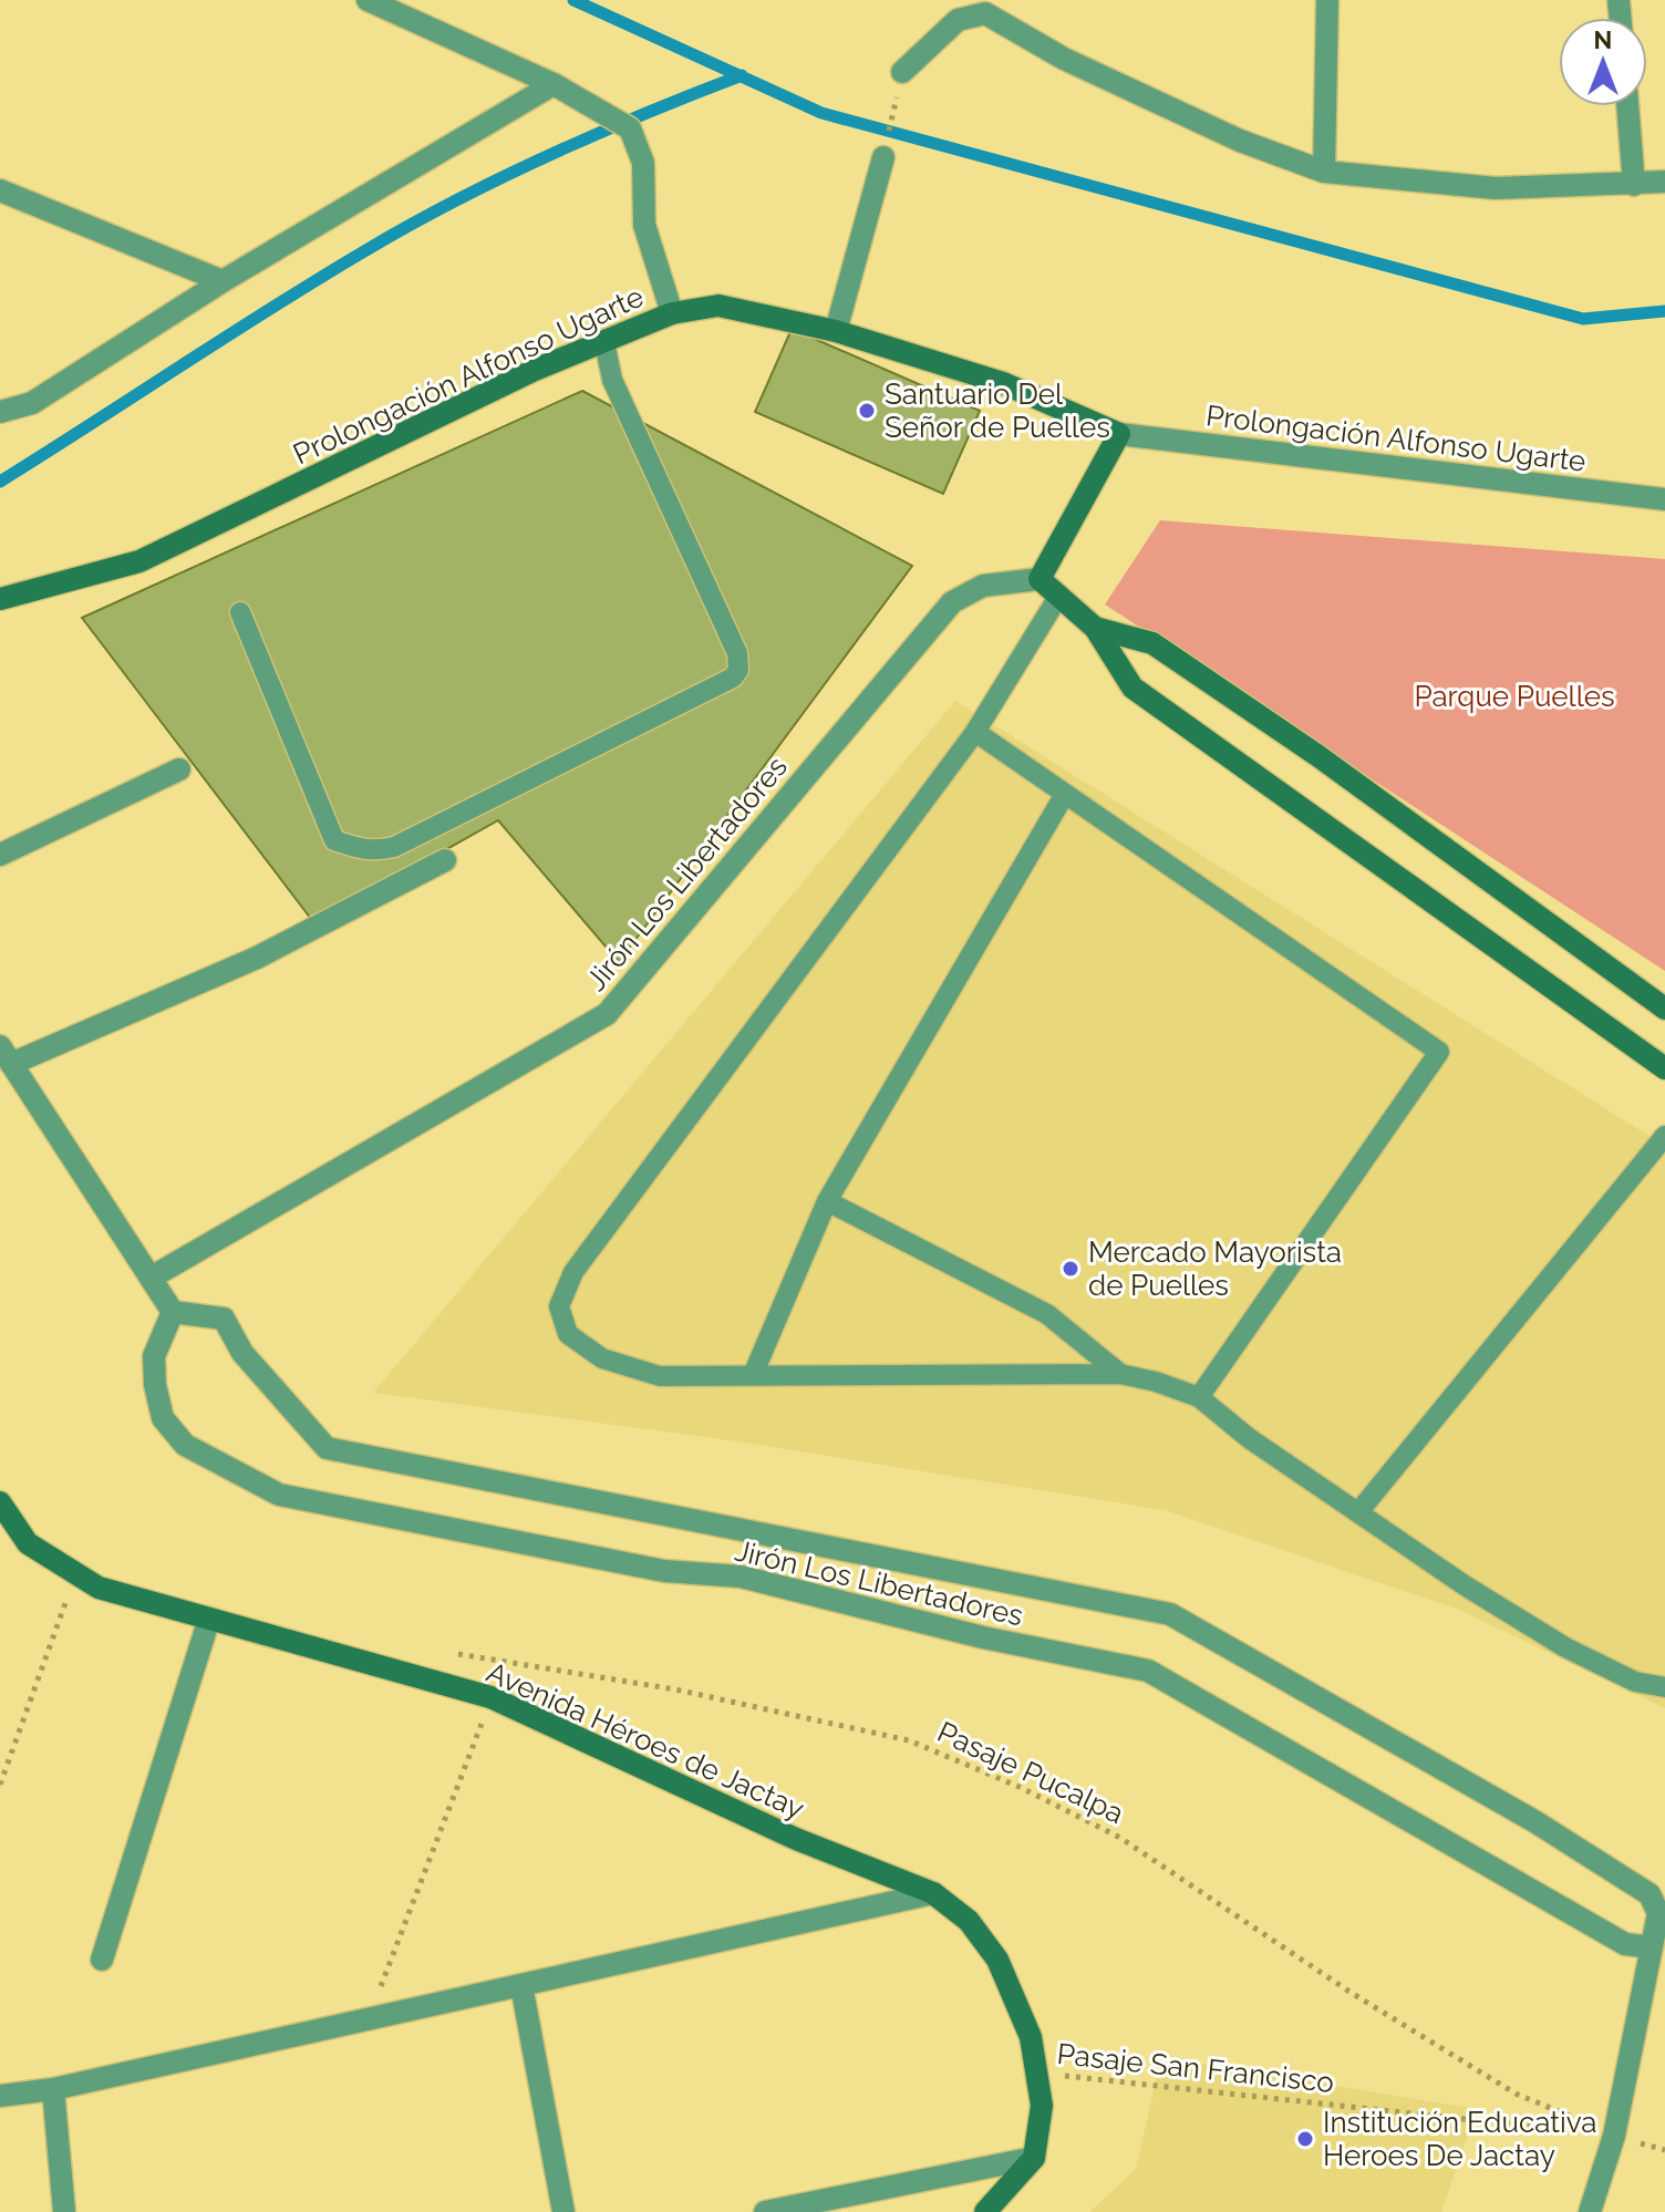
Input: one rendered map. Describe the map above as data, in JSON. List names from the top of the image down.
{
  "streets": {
    "street": ["Prolongación Alfonso Ugarte", "Jirón Los Libertadores", "Avenida Héroes de Jactay"],
    "path": ["Pasaje Pucalpa", "Pasaje San Francisco"]
  },
  "crossings": [
    ["Avenida Héroes de Jactay", "Pasaje San Francisco"],
    ["Pasaje Pucalpa", "Pasaje San Francisco"]
  ],
  "parks": ["Parque Puelles"],
  "places": ["Santuario Del Señor de Puelles", "Mercado Mayorista de Puelles", "Institución Educativa Heroes De Jactay"],
  "north": "top"
}
